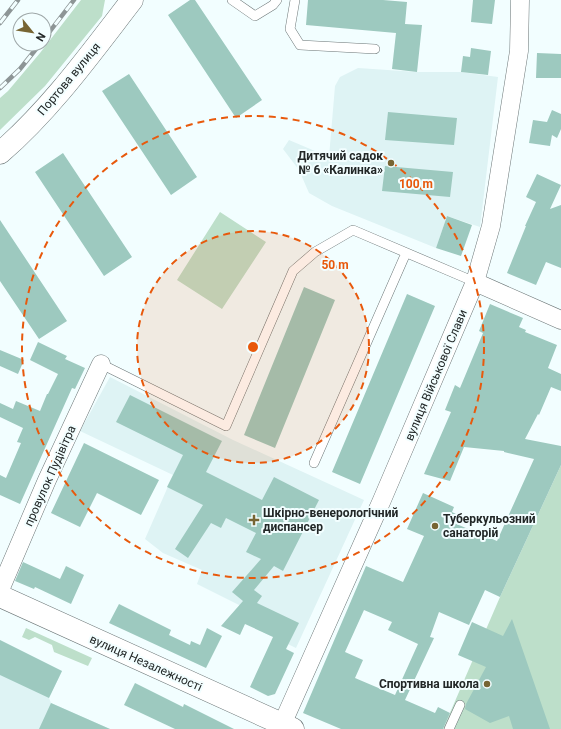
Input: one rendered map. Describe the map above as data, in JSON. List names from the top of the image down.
{
  "streets": {
    "street": [
      "Портова вулиця",
      "вулиця Військової Слави",
      "провулок Пудівітра",
      "вулиця Незалежності"
    ]
  },
  "crossings": [
    ["вулиця Військової Слави", "вулиця Незалежності"]
  ],
  "places": {
    "other": ["Дитячий садок № 6 «Калинка»", "Туберкульозний санаторій", "Спортивна школа"],
    "health": ["Шкірно-венерологічний диспансер"]
  },
  "north": "bottom right",
  "rings": ["100 m", "50 m"]
}
